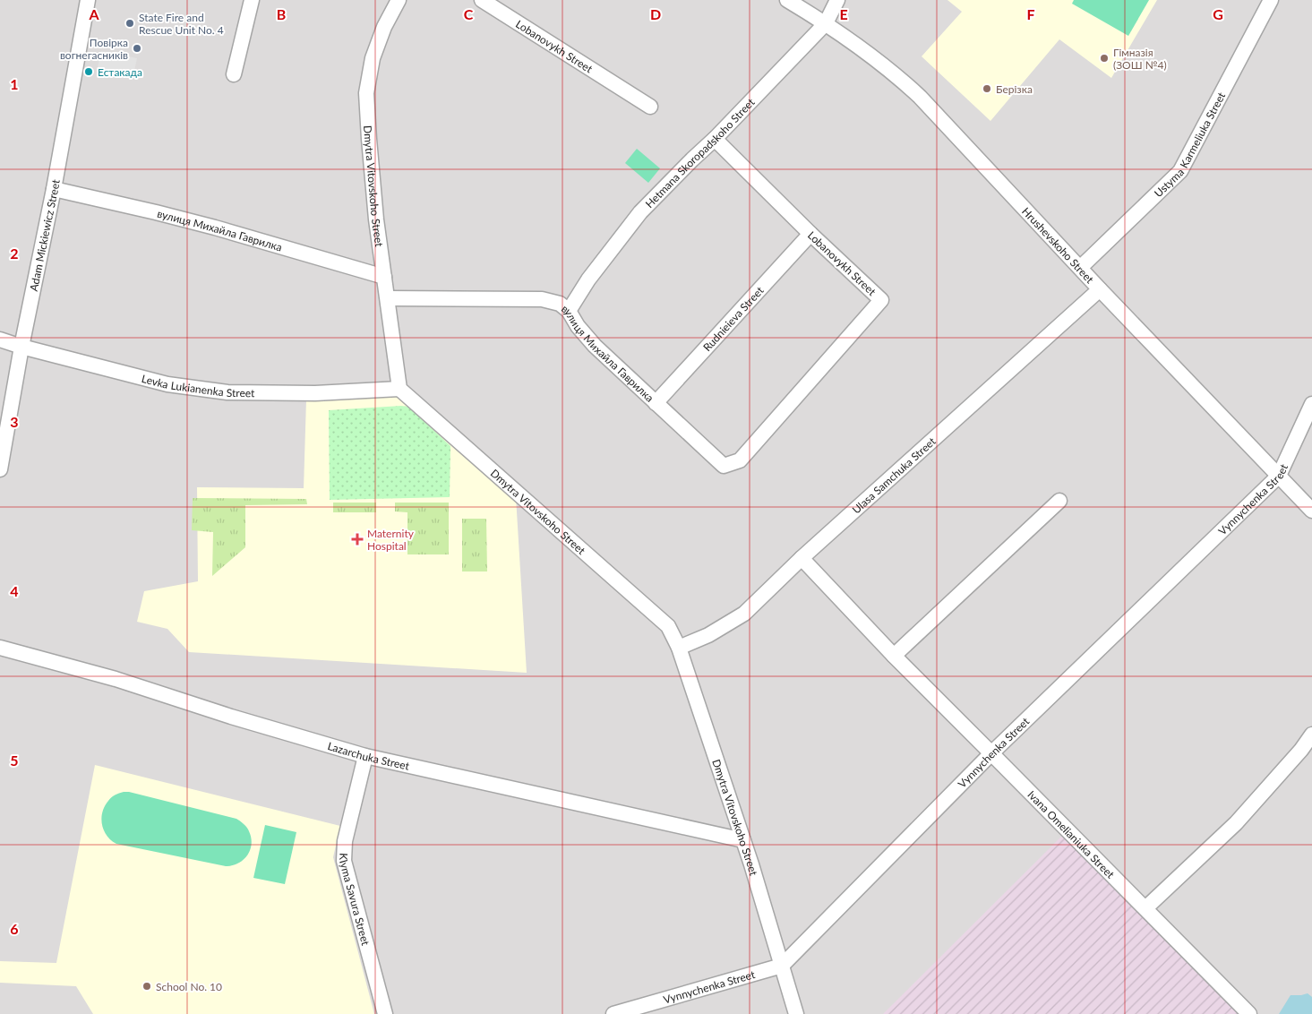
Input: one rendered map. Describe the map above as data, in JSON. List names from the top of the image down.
{
  "streets": {
    "street": [
      "Lobanovykh Street",
      "Ustyma Karmeliuka Street",
      "Hetmana Skoropadskoho Street",
      "Dmytra Vitovskoho Street",
      "вулиця Михайла Гаврилка",
      "Adam Mickiewicz Street",
      "Hrushevskoho Street",
      "Rudnieieva Street",
      "Levka Lukianenka Street",
      "Ulasa Samchuka Street",
      "Vynnychenka Street",
      "Lazarchuka Street",
      "Ivana Omelianiuka Street",
      "Klyma Savura Street"
    ]
  },
  "crossings": [
    ["Lobanovykh Street", "Hetmana Skoropadskoho Street"],
    ["Lobanovykh Street", "вулиця Михайла Гаврилка"],
    ["Lobanovykh Street", "Rudnieieva Street"],
    ["Ustyma Karmeliuka Street", "Hrushevskoho Street"],
    ["Hetmana Skoropadskoho Street", "вулиця Михайла Гаврилка"],
    ["Hetmana Skoropadskoho Street", "Hrushevskoho Street"],
    ["Dmytra Vitovskoho Street", "вулиця Михайла Гаврилка"],
    ["Dmytra Vitovskoho Street", "Levka Lukianenka Street"],
    ["Dmytra Vitovskoho Street", "Ulasa Samchuka Street"],
    ["Dmytra Vitovskoho Street", "Vynnychenka Street"],
    ["Dmytra Vitovskoho Street", "Lazarchuka Street"],
    ["вулиця Михайла Гаврилка", "Adam Mickiewicz Street"],
    ["вулиця Михайла Гаврилка", "Rudnieieva Street"],
    ["Adam Mickiewicz Street", "Levka Lukianenka Street"],
    ["Hrushevskoho Street", "Ulasa Samchuka Street"],
    ["Hrushevskoho Street", "Vynnychenka Street"],
    ["Ulasa Samchuka Street", "Ivana Omelianiuka Street"],
    ["Vynnychenka Street", "Ivana Omelianiuka Street"],
    ["Lazarchuka Street", "Klyma Savura Street"]
  ],
  "places": {
    "other": [
      "State Fire and Rescue Unit No. 4",
      "Повірка вогнегасників",
      "Гімназія (ЗОШ №4)",
      "Естакада",
      "Берізка",
      "School No. 10"
    ],
    "health": ["Maternity Hospital"]
  },
  "grid": {
    "columns": [
      "A",
      "B",
      "C",
      "D",
      "E",
      "F",
      "G"
    ],
    "rows": [
      "1",
      "2",
      "3",
      "4",
      "5",
      "6"
    ]
  }
}
